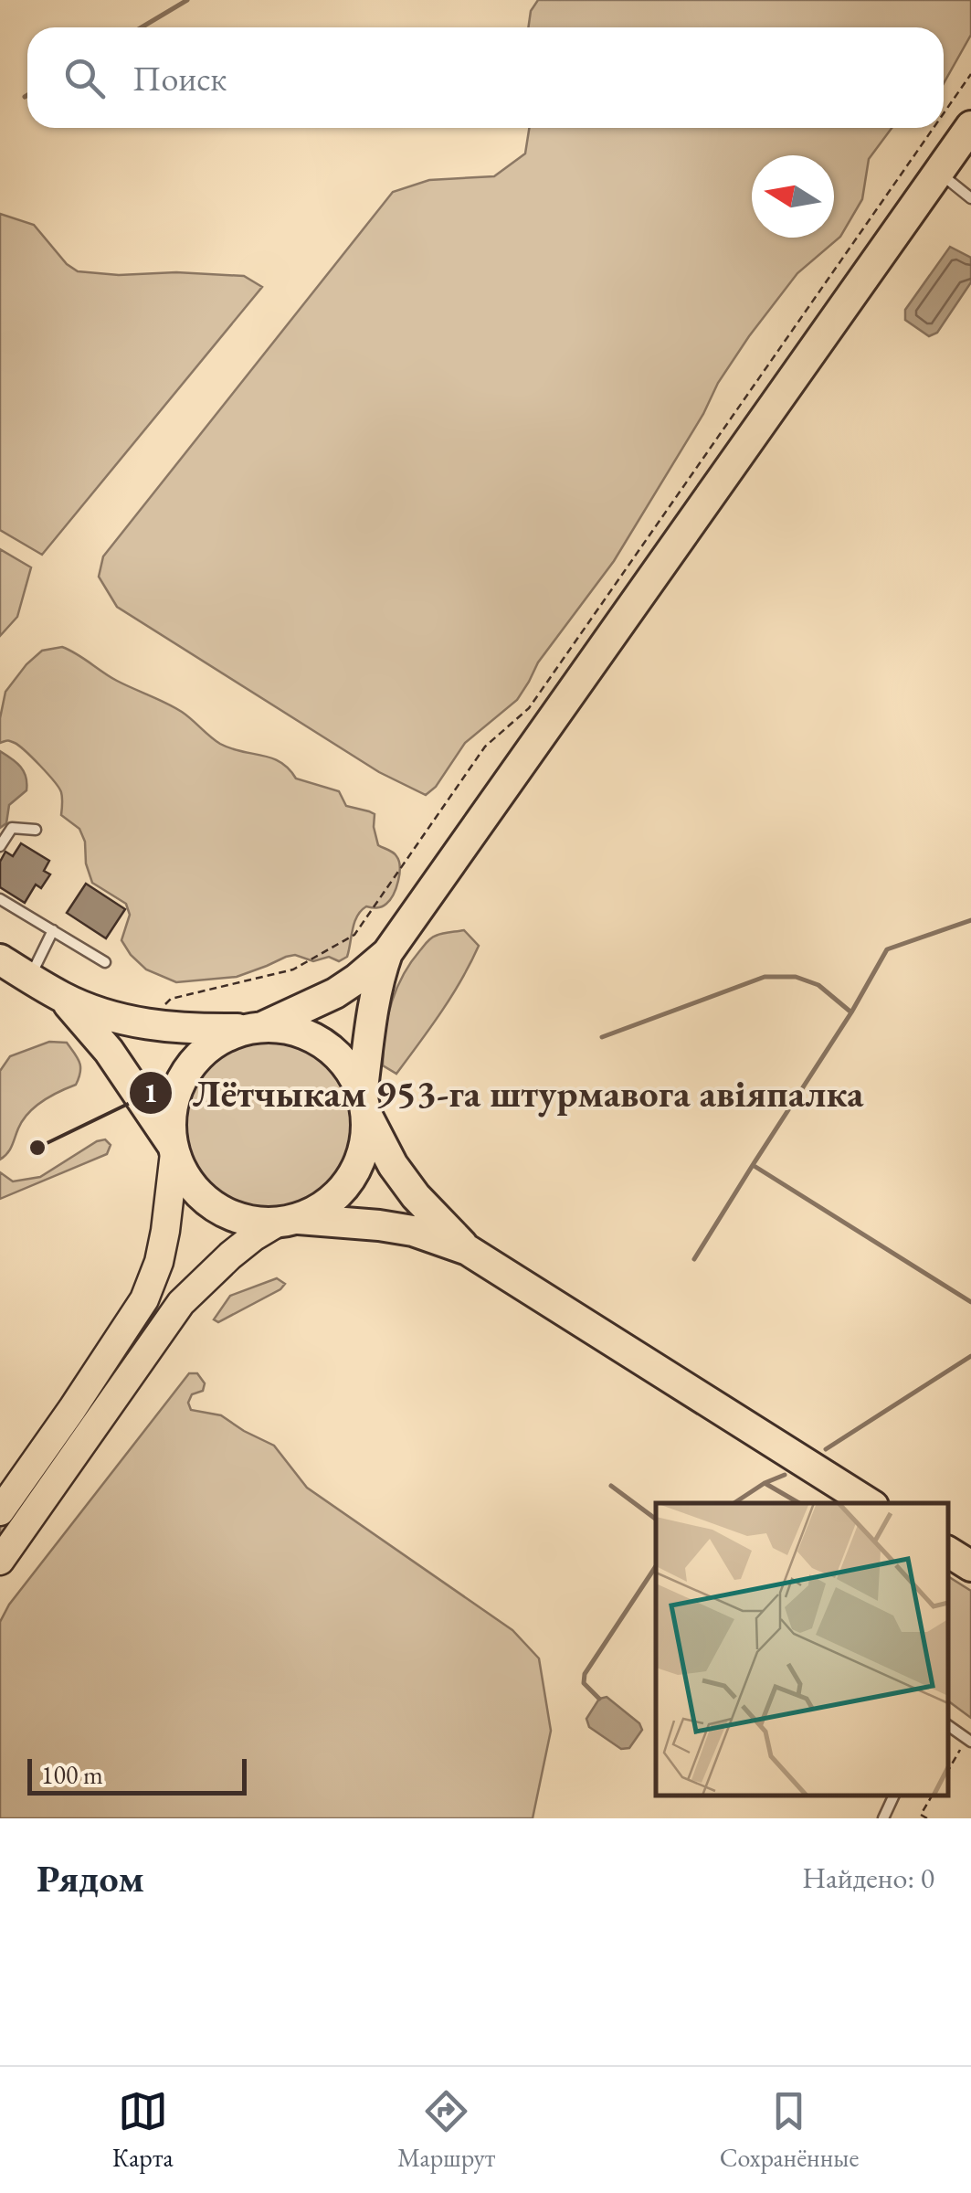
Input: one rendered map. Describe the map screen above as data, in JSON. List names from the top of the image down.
{
  "places": ["Лётчыкам 953-га штурмавога авіяпалка"],
  "scale_bar": "100 m",
  "north": "left",
  "page": {
    "search": "Поиск",
    "scale": "100 m",
    "heading": ["Рядом", "Найдено: 0"],
    "nav": ["Карта", "Маршрут", "Сохранённые"]
  }
}
